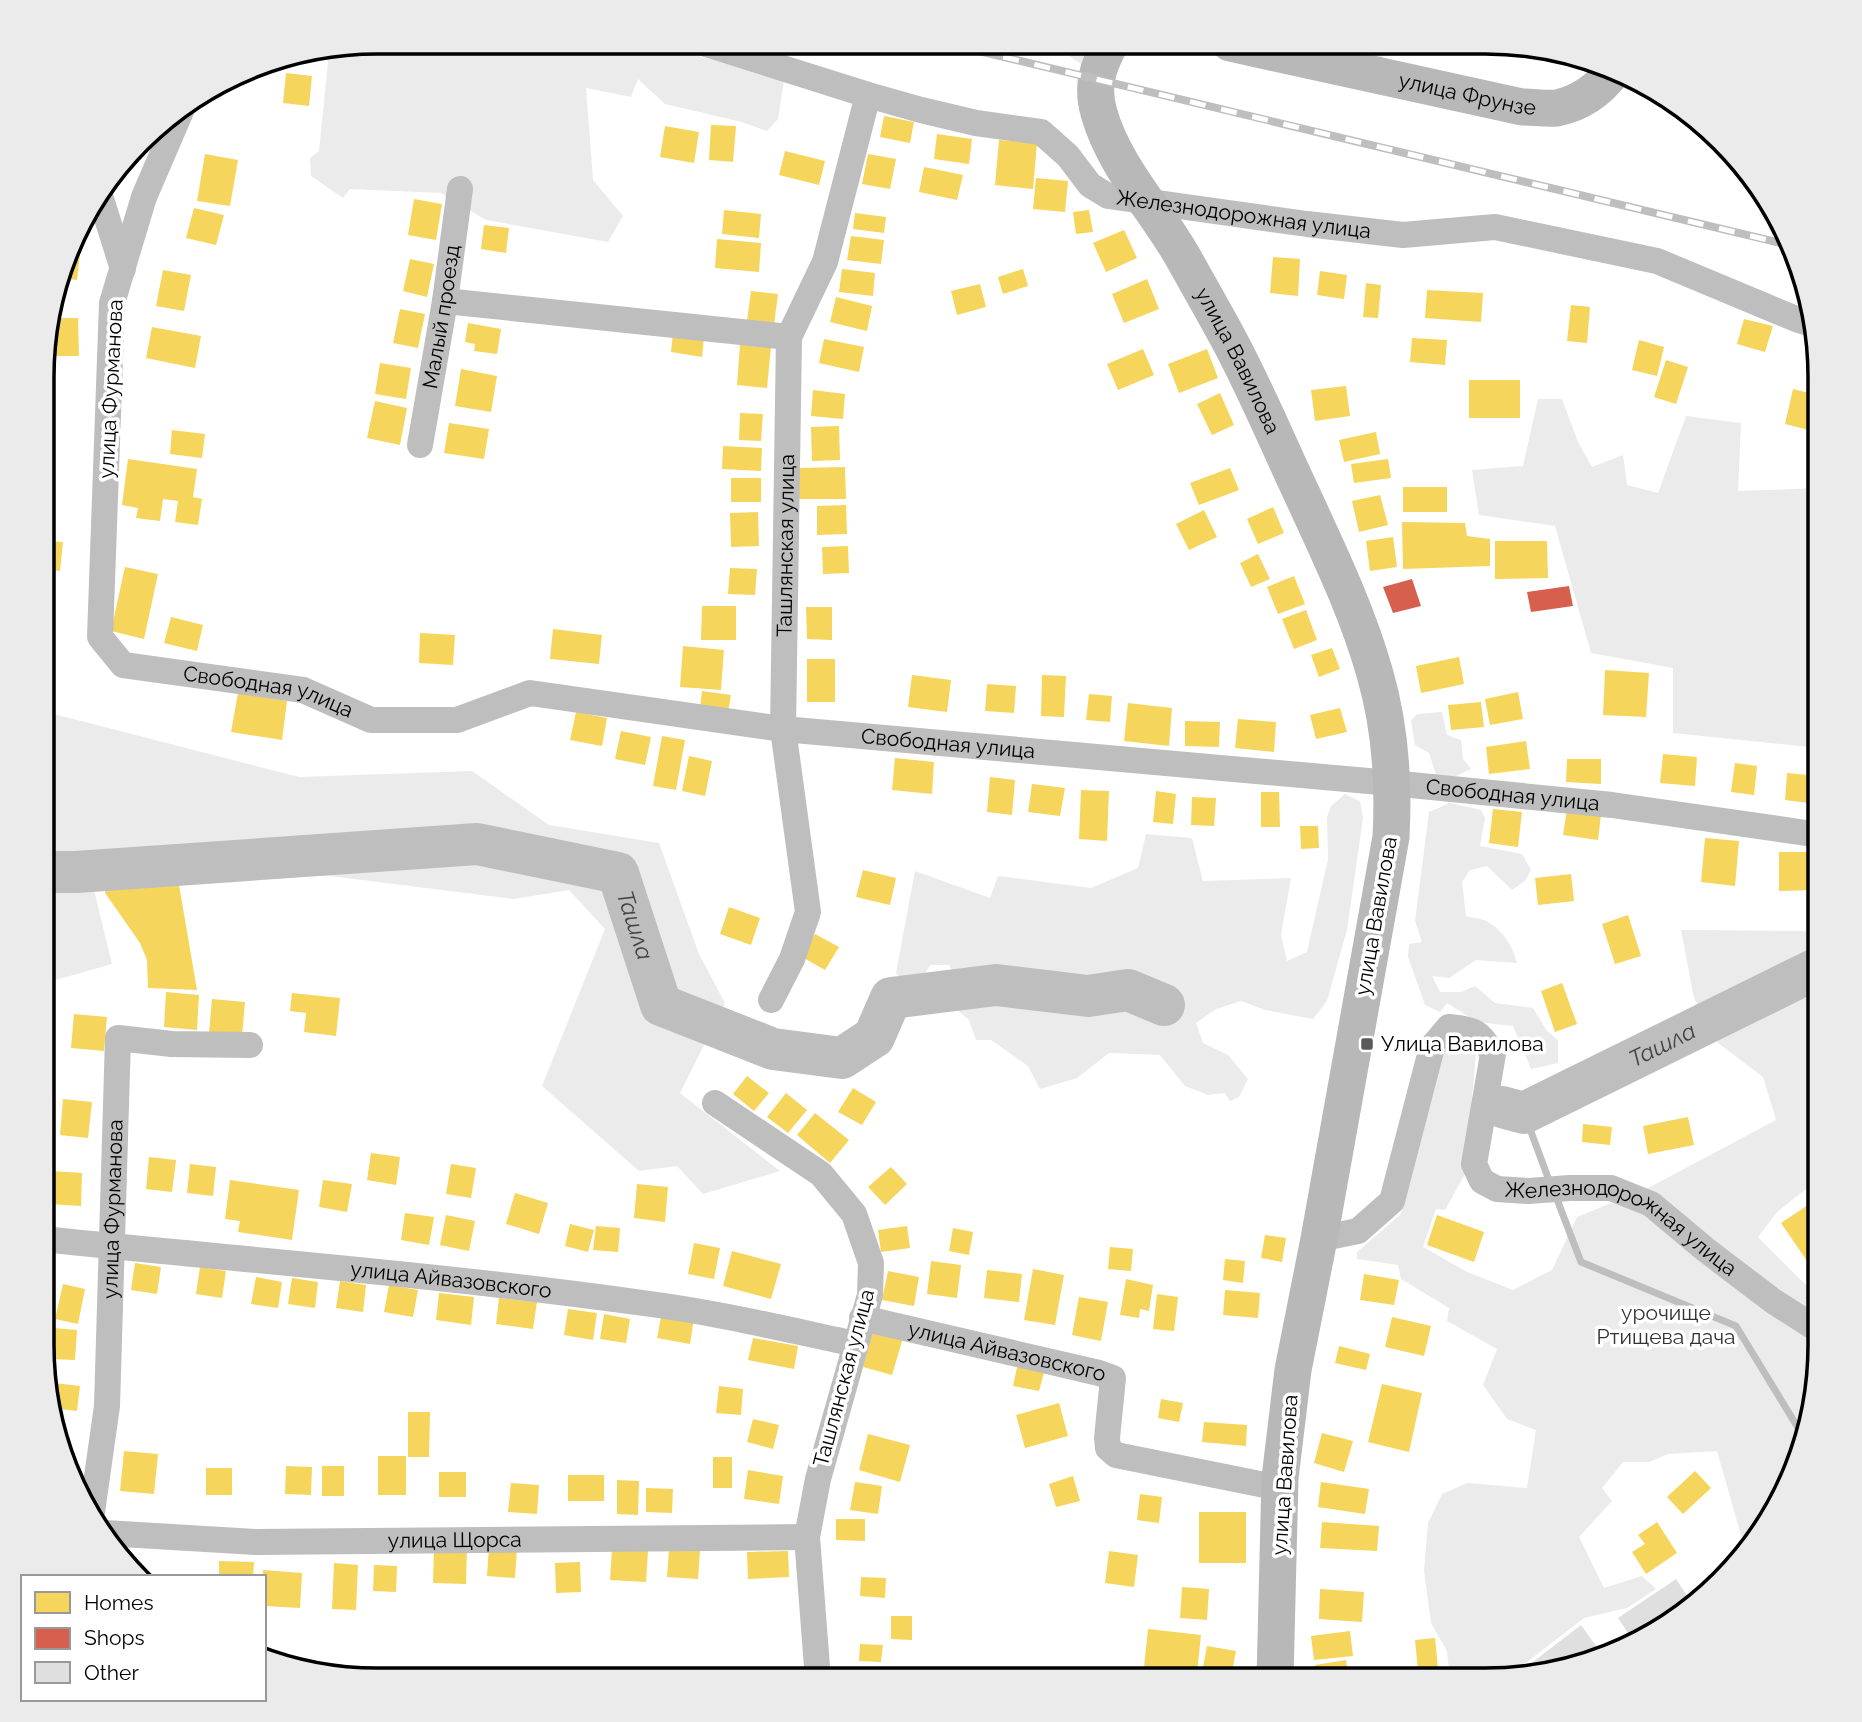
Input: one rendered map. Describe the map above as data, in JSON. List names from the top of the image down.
{
  "streets": {
    "main road": ["улица Фрунзе", "улица Вавилова"],
    "street": [
      "Железнодорожная улица",
      "Малый проезд",
      "улица Фурманова",
      "Ташлянская улица",
      "Свободная улица",
      "улица Айвазовского",
      "улица Щорса"
    ]
  },
  "crossings": [
    ["Железнодорожная улица", "улица Вавилова"],
    ["Железнодорожная улица", "Ташлянская улица"],
    ["улица Вавилова", "Свободная улица"],
    ["улица Вавилова", "улица Айвазовского"],
    ["улица Фурманова", "Свободная улица"],
    ["улица Фурманова", "улица Айвазовского"],
    ["Ташлянская улица", "Свободная улица"],
    ["Ташлянская улица", "улица Айвазовского"],
    ["Ташлянская улица", "улица Щорса"]
  ],
  "water": ["Ташла"],
  "parks": ["урочище Ртищева дача"],
  "places": {
    "transit": ["Улица Вавилова"]
  },
  "legend": ["Homes", "Shops", "Other"]
}
